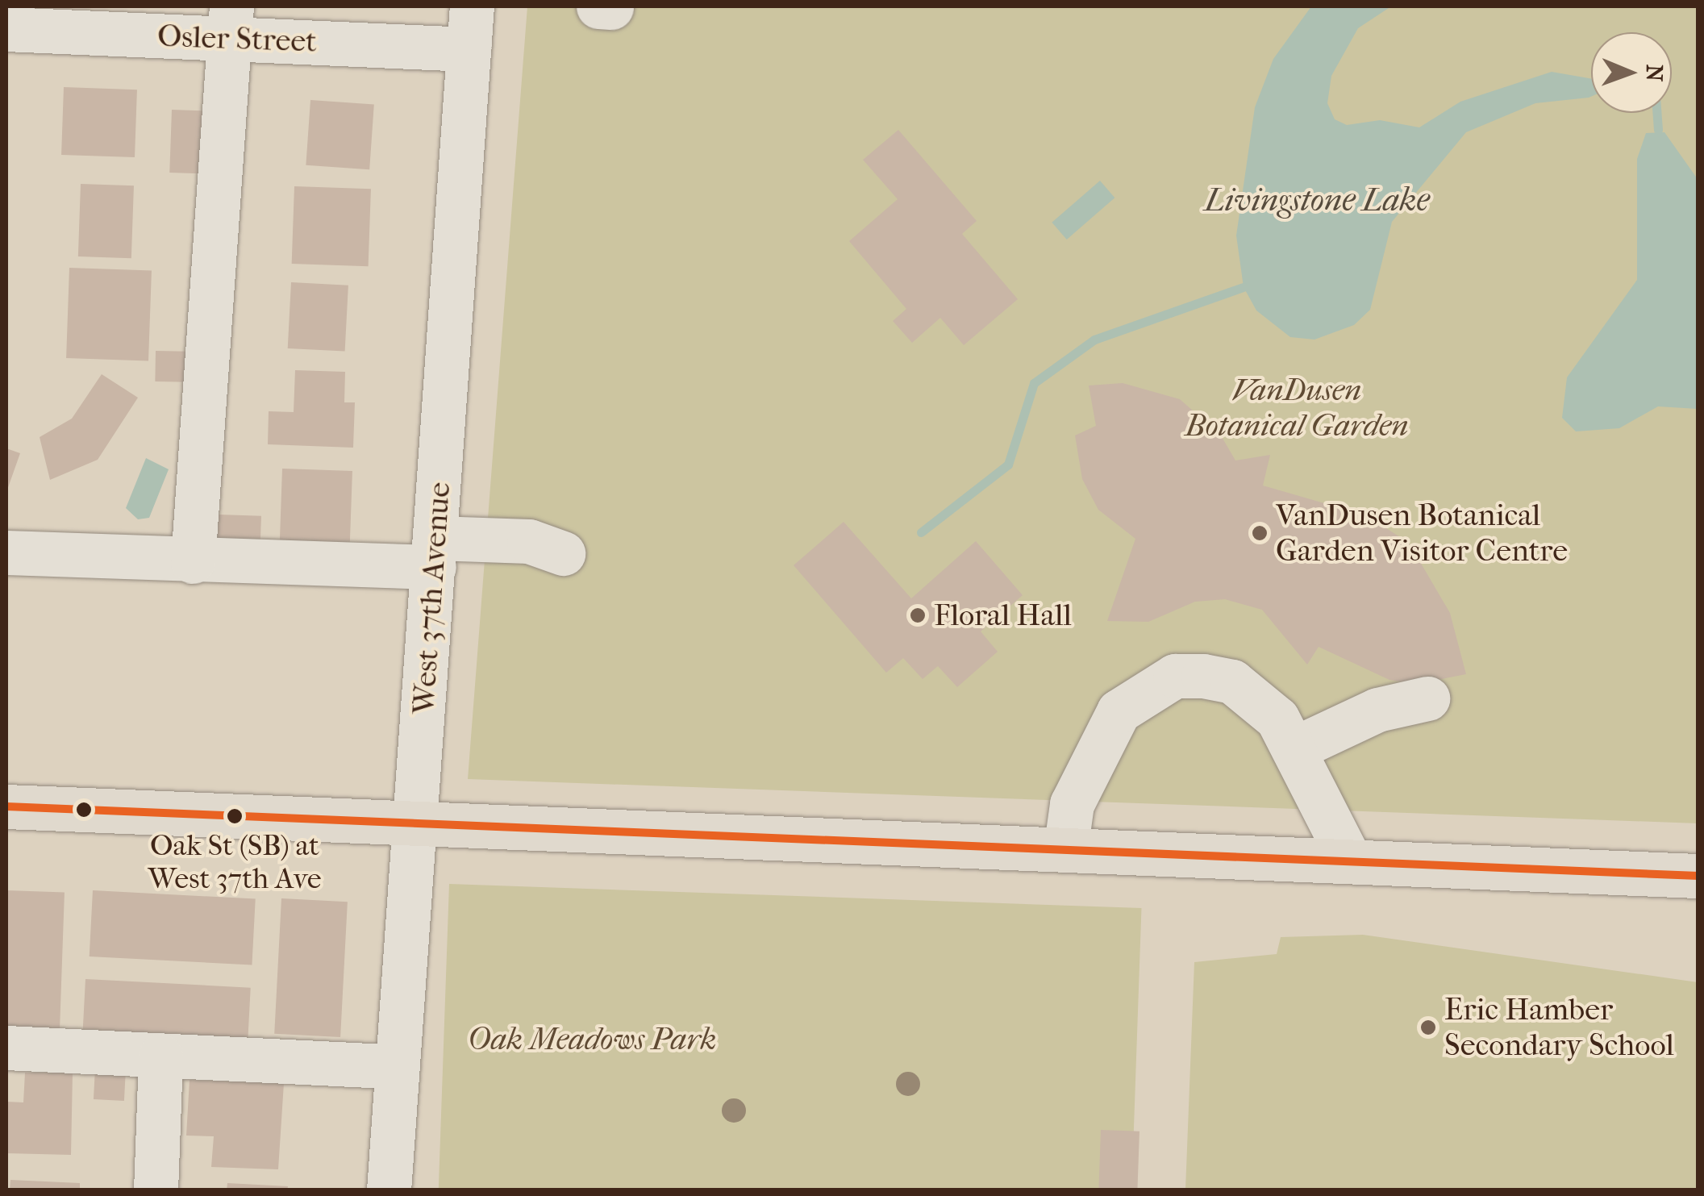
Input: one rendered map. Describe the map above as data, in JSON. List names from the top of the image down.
{
  "streets": {
    "street": ["Osler Street", "West 37th Avenue"]
  },
  "crossings": [
    ["Osler Street", "West 37th Avenue"]
  ],
  "water": ["Livingstone Lake"],
  "parks": ["VanDusen Botanical Garden", "Oak Meadows Park"],
  "places": [
    "VanDusen Botanical Garden Visitor Centre",
    "Floral Hall",
    "Oak St (SB) at West 37th Ave",
    "Eric Hamber Secondary School"
  ],
  "north": "right"
}
